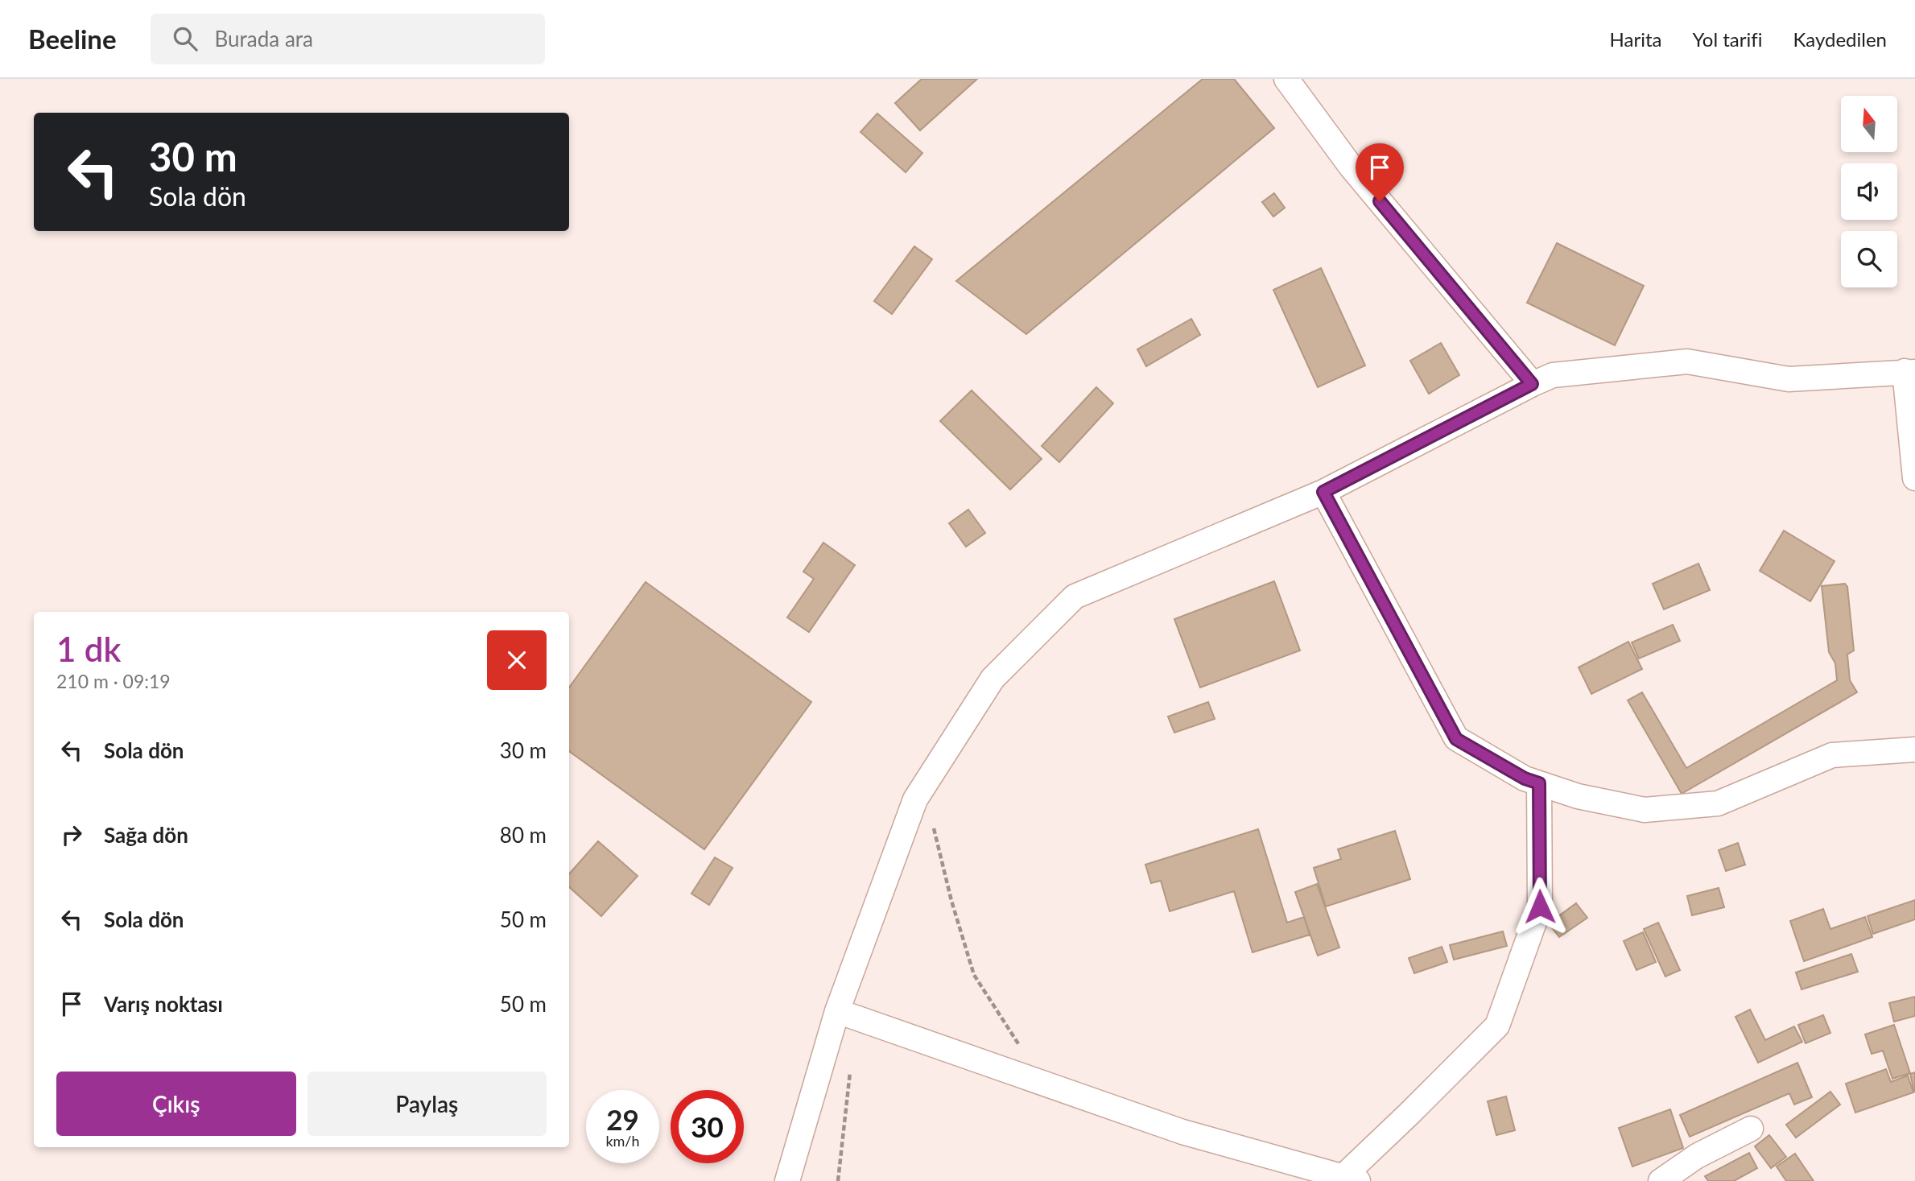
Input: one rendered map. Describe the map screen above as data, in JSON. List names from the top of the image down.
{
  "north": "top",
  "page": {
    "header": "Beeline",
    "search": "Burada ara",
    "nav": ["Harita", "Yol tarifi", "Kaydedilen"],
    "turn": ["30 m", "Sola dön"],
    "heading": ["1 dk", "210 m · 09:19"],
    "list": [
      {
        "name": "Sola dön",
        "value": "30 m"
      },
      {
        "name": "Sağa dön",
        "value": "80 m"
      },
      {
        "name": "Sola dön",
        "value": "50 m"
      },
      {
        "name": "Varış noktası",
        "value": "50 m"
      }
    ],
    "buttons": ["Çıkış", "Paylaş"],
    "speed": "29 km/h",
    "limit": "30"
  }
}
